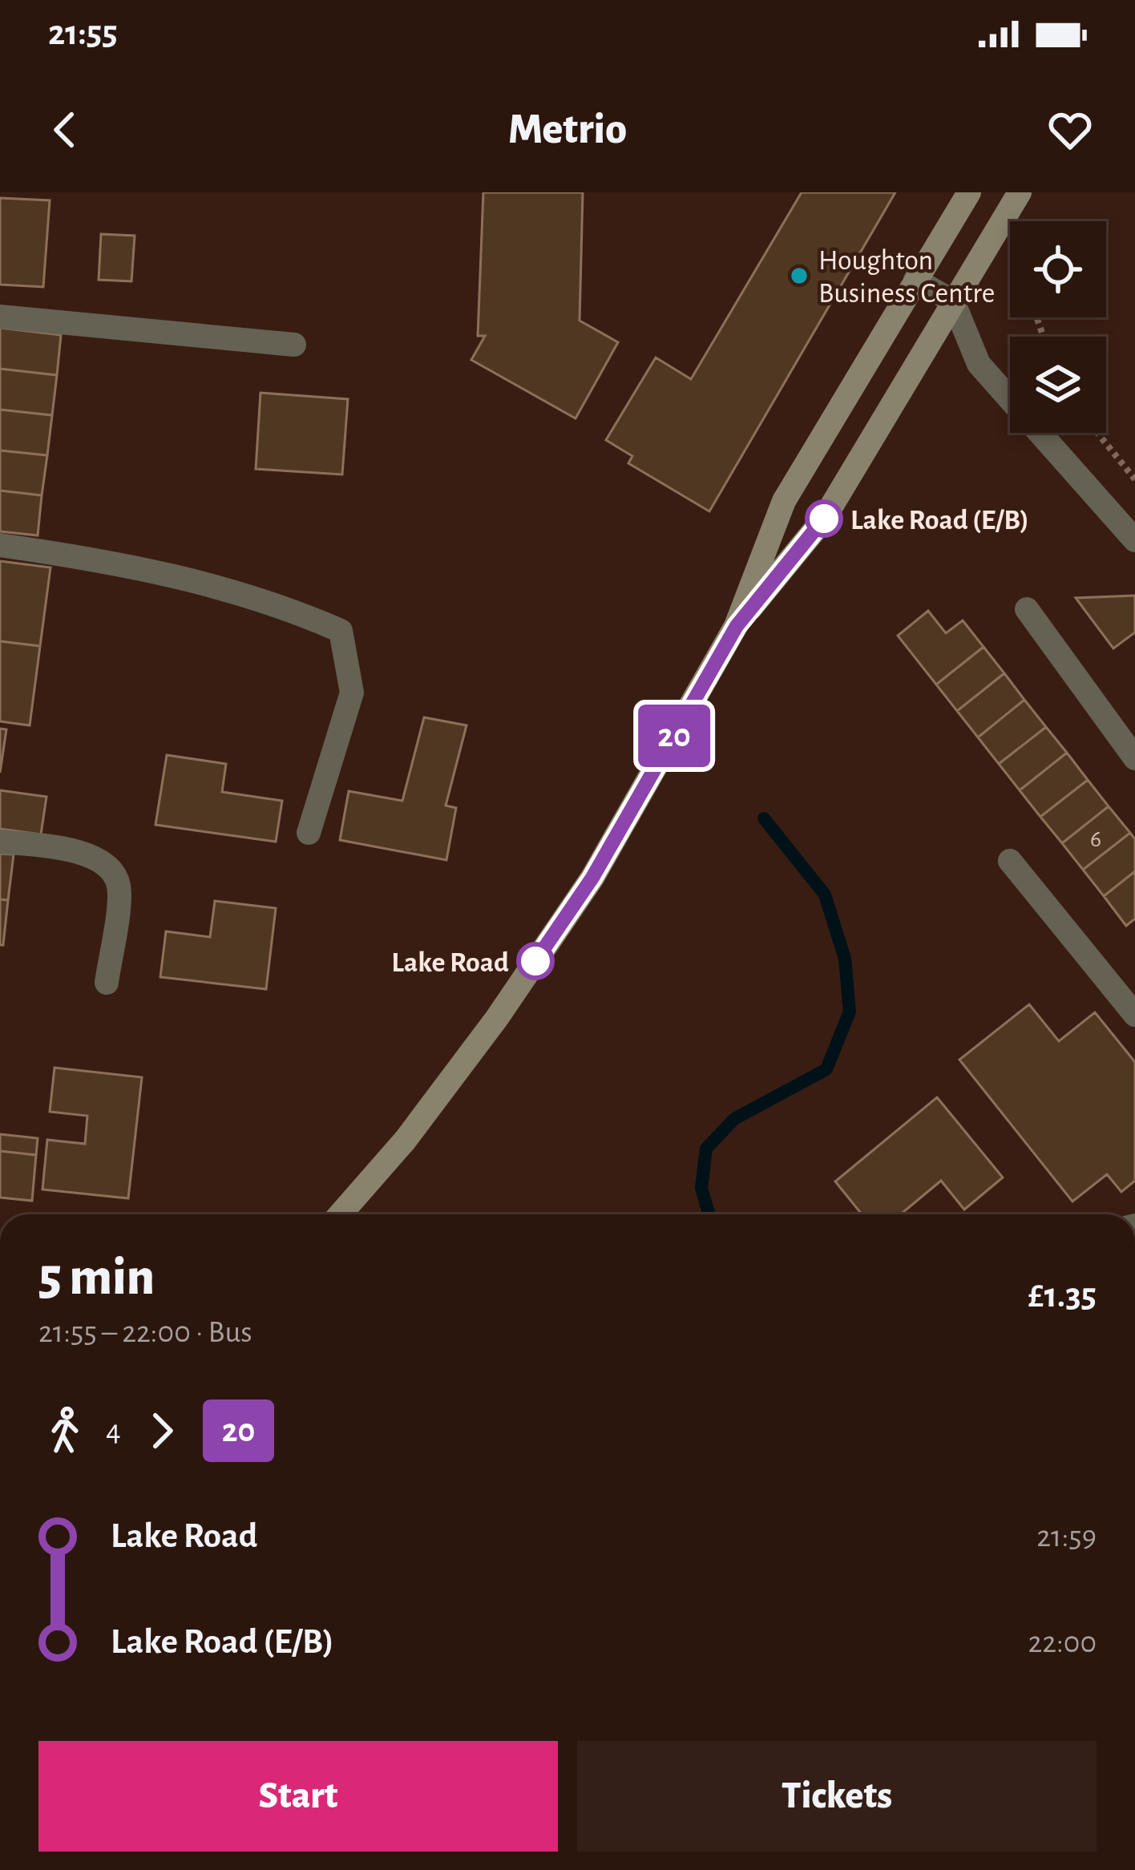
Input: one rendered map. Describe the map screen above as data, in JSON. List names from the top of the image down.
{
  "places": ["Houghton Business Centre", "Lake Road (E/B)", "Lake Road"],
  "lines": ["bus line 20"],
  "house_numbers": ["6"],
  "page": {
    "status": "21:55",
    "header": "Metrio",
    "on_map": "20",
    "heading": ["5 min", "21:55 – 22:00 · Bus", "£1.35"],
    "legs": ["4", "20"],
    "list": [
      {
        "name": "Lake Road",
        "value": "21:59"
      },
      {
        "name": "Lake Road (E/B)",
        "value": "22:00"
      }
    ],
    "buttons": ["Start", "Tickets"]
  }
}
